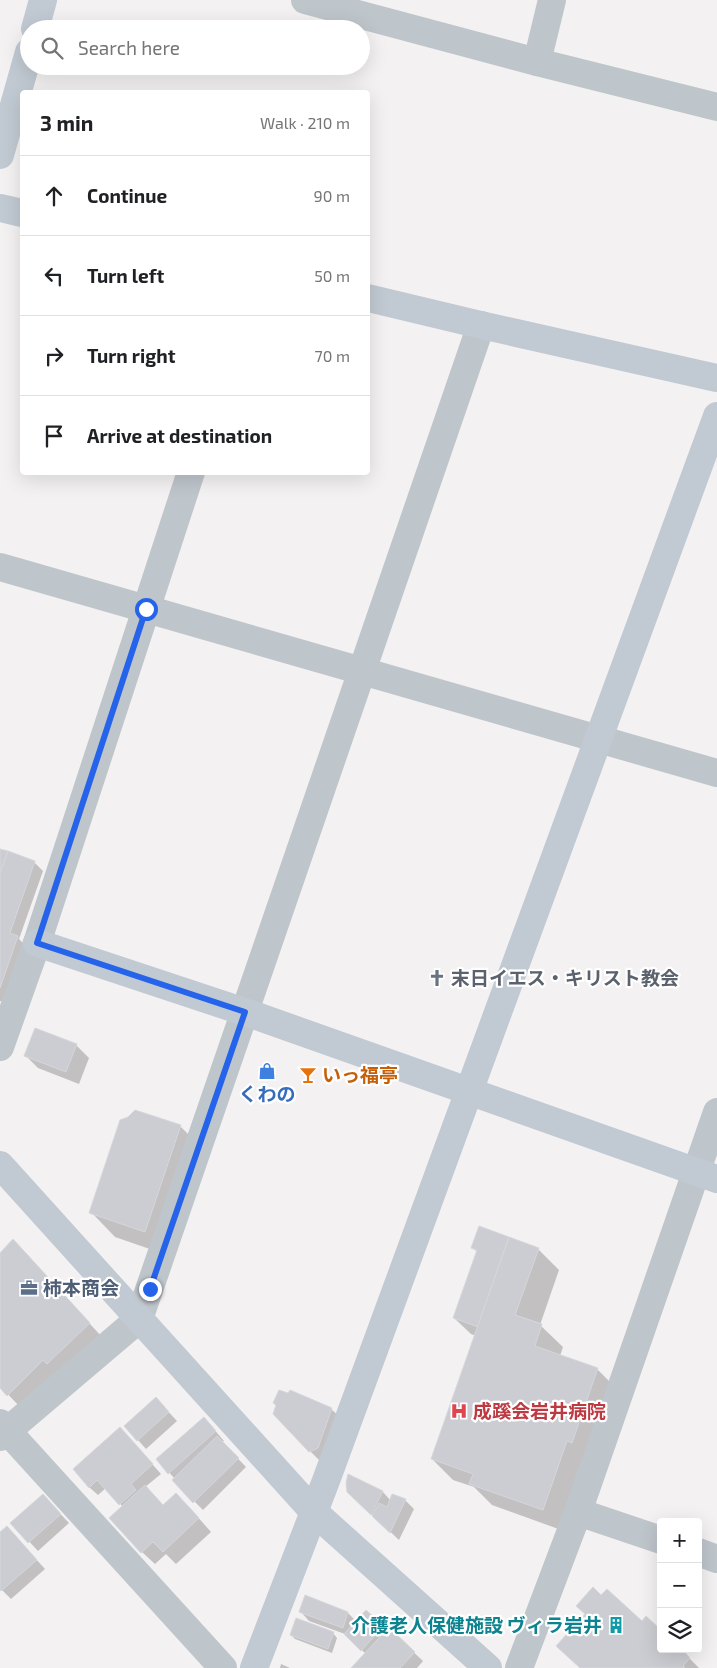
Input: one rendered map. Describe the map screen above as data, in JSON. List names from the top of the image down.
{
  "places": {
    "church": ["末日イエス・キリスト教会"],
    "shop": ["くわの"],
    "bar": ["いっ福亭"],
    "office": ["柿本商会"],
    "hospital": ["成蹊会岩井病院"],
    "building": ["介護老人保健施設 ヴィラ岩井"]
  },
  "page": {
    "search": "Search here",
    "heading": ["3 min", "Walk · 210 m"],
    "list": [
      ["Continue", "90 m"],
      ["Turn left", "50 m"],
      ["Turn right", "70 m"],
      "Arrive at destination"
    ],
    "map_buttons": ["+", "−"]
  }
}
